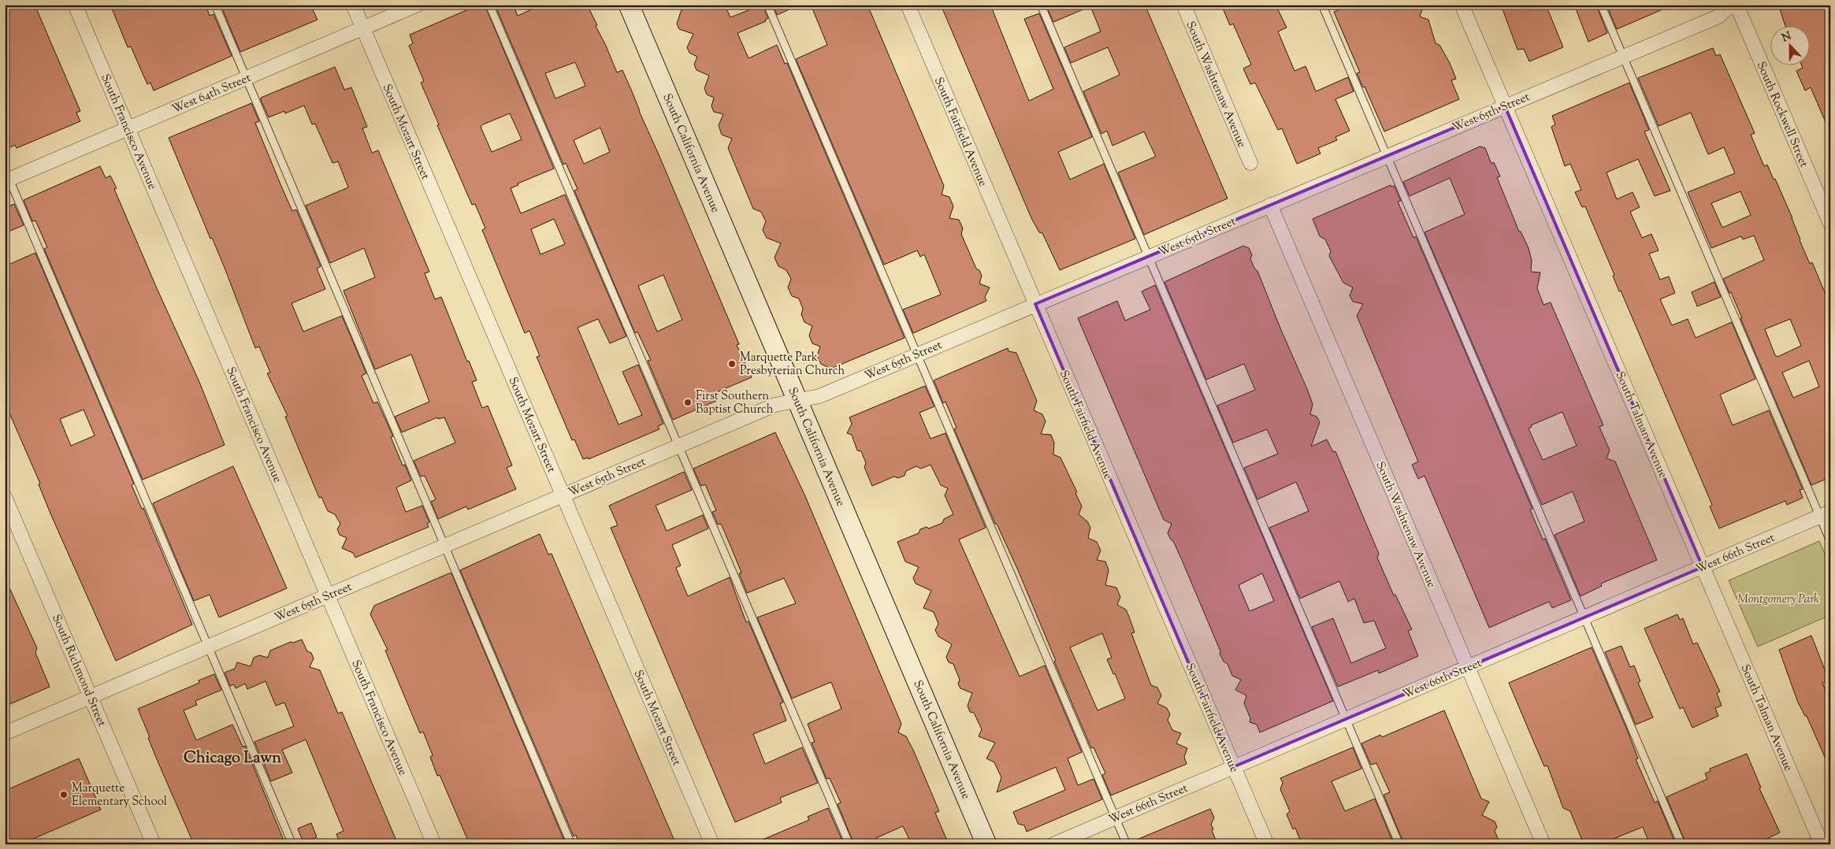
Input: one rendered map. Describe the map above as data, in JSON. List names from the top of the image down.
{
  "streets": {
    "street": [
      "South Washtenaw Avenue",
      "West 64th Street",
      "West 65th Street",
      "South Rockwell Street",
      "South Francisco Avenue",
      "South Mozart Street",
      "South Fairfield Avenue",
      "South California Avenue",
      "South Talman Avenue",
      "West 66th Street",
      "South Richmond Street"
    ]
  },
  "crossings": [
    ["South Washtenaw Avenue", "West 65th Street"],
    ["South Washtenaw Avenue", "West 66th Street"],
    ["West 64th Street", "South Francisco Avenue"],
    ["West 64th Street", "South Mozart Street"],
    ["West 65th Street", "South Francisco Avenue"],
    ["West 65th Street", "South Mozart Street"],
    ["West 65th Street", "South Fairfield Avenue"],
    ["West 65th Street", "South California Avenue"],
    ["West 65th Street", "South Talman Avenue"],
    ["West 65th Street", "South Richmond Street"],
    ["South Fairfield Avenue", "West 66th Street"],
    ["South Talman Avenue", "West 66th Street"]
  ],
  "districts": ["Chicago Lawn"],
  "parks": ["Montgomery Park"],
  "places": ["Marquette Park Presbyterian Church", "First Southern Baptist Church", "Marquette Elementary School"],
  "north": "top"
}
